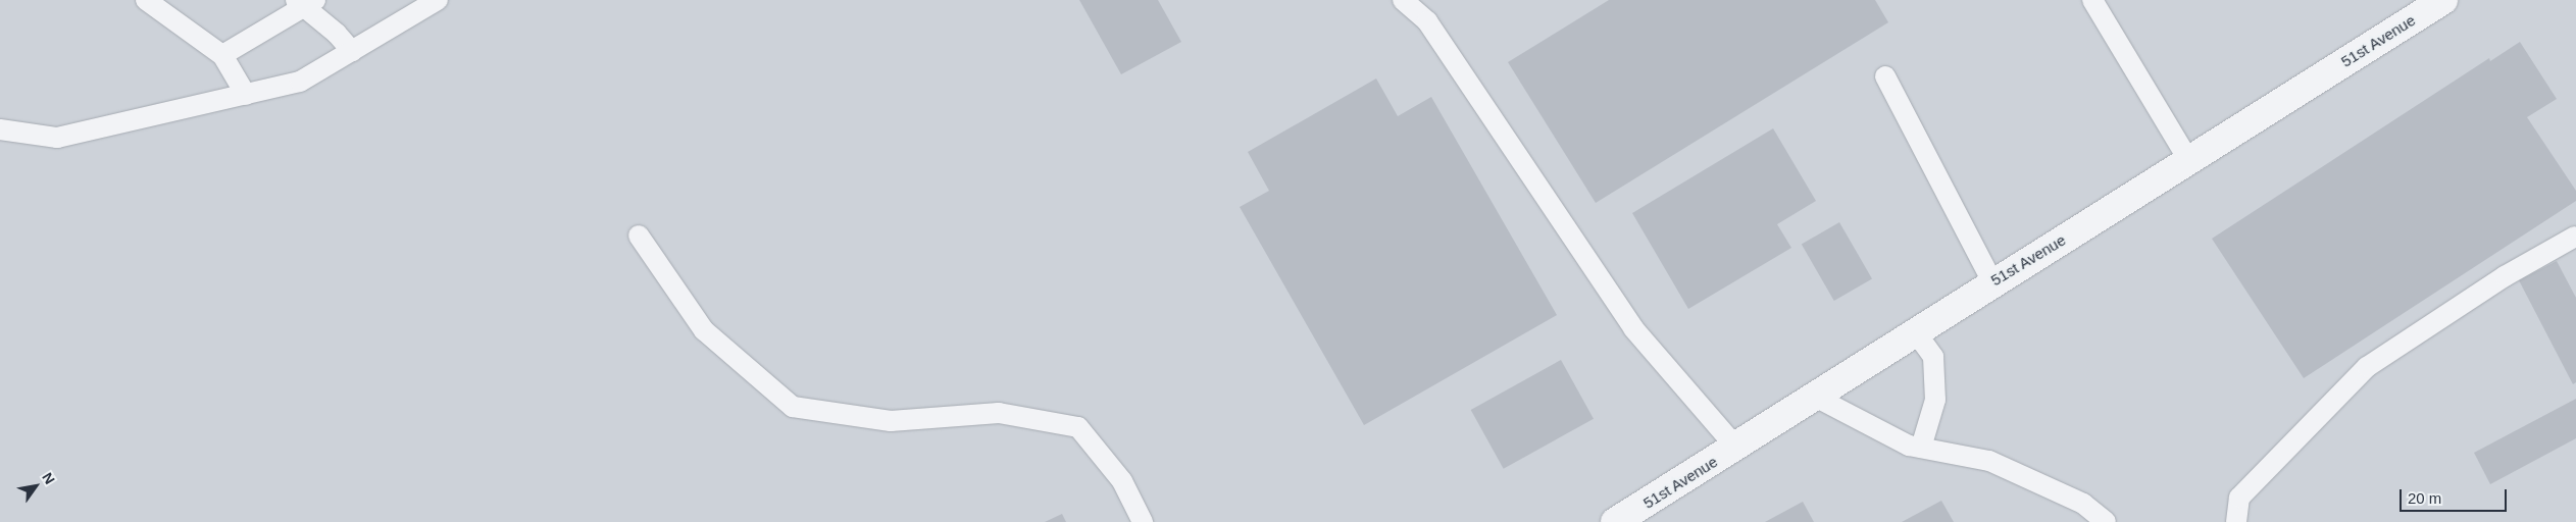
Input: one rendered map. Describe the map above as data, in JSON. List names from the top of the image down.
{
  "streets": {
    "street": ["51st Avenue"]
  },
  "scale_bar": "20 m",
  "north": "top right"
}
